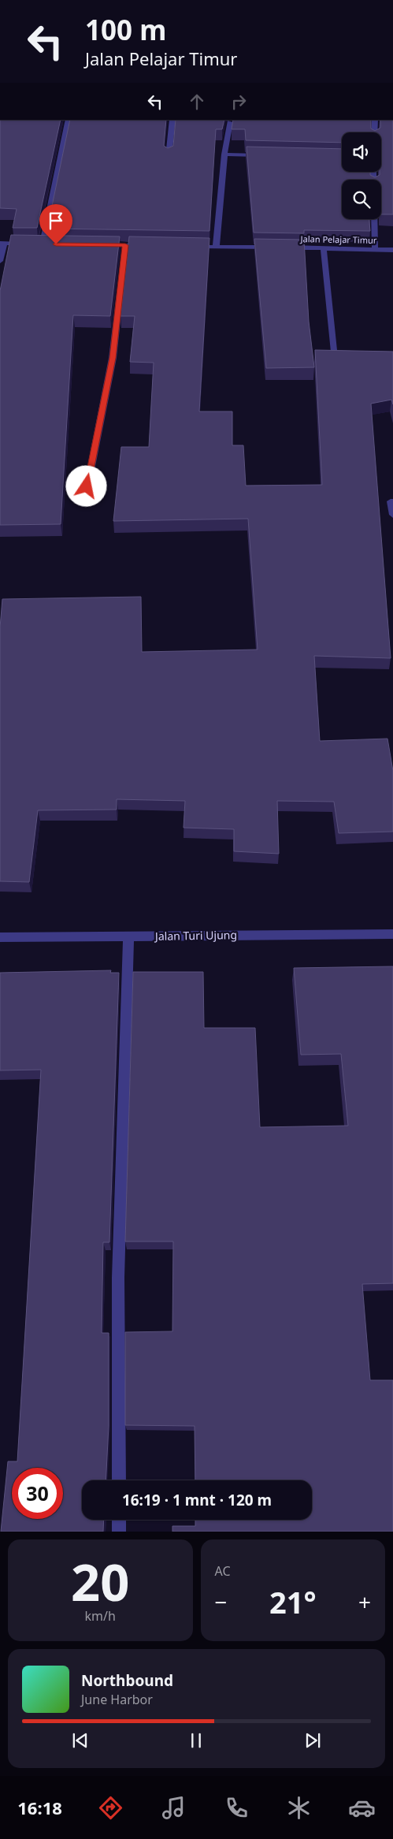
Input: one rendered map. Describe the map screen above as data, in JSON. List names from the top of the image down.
{
  "streets": {
    "street": ["Jalan Pelajar Timur", "Jalan Turi Ujung"]
  },
  "page": {
    "turn": ["100 m", "Jalan Pelajar Timur"],
    "limit": "30",
    "trip": "16:19 · 1 mnt · 120 m",
    "tile": [
      ["20", "km/h"],
      "AC"
    ],
    "heat": ["−", "21°", "+"],
    "song": ["Northbound", "June Harbor"],
    "tabs": "16:18"
  }
}
